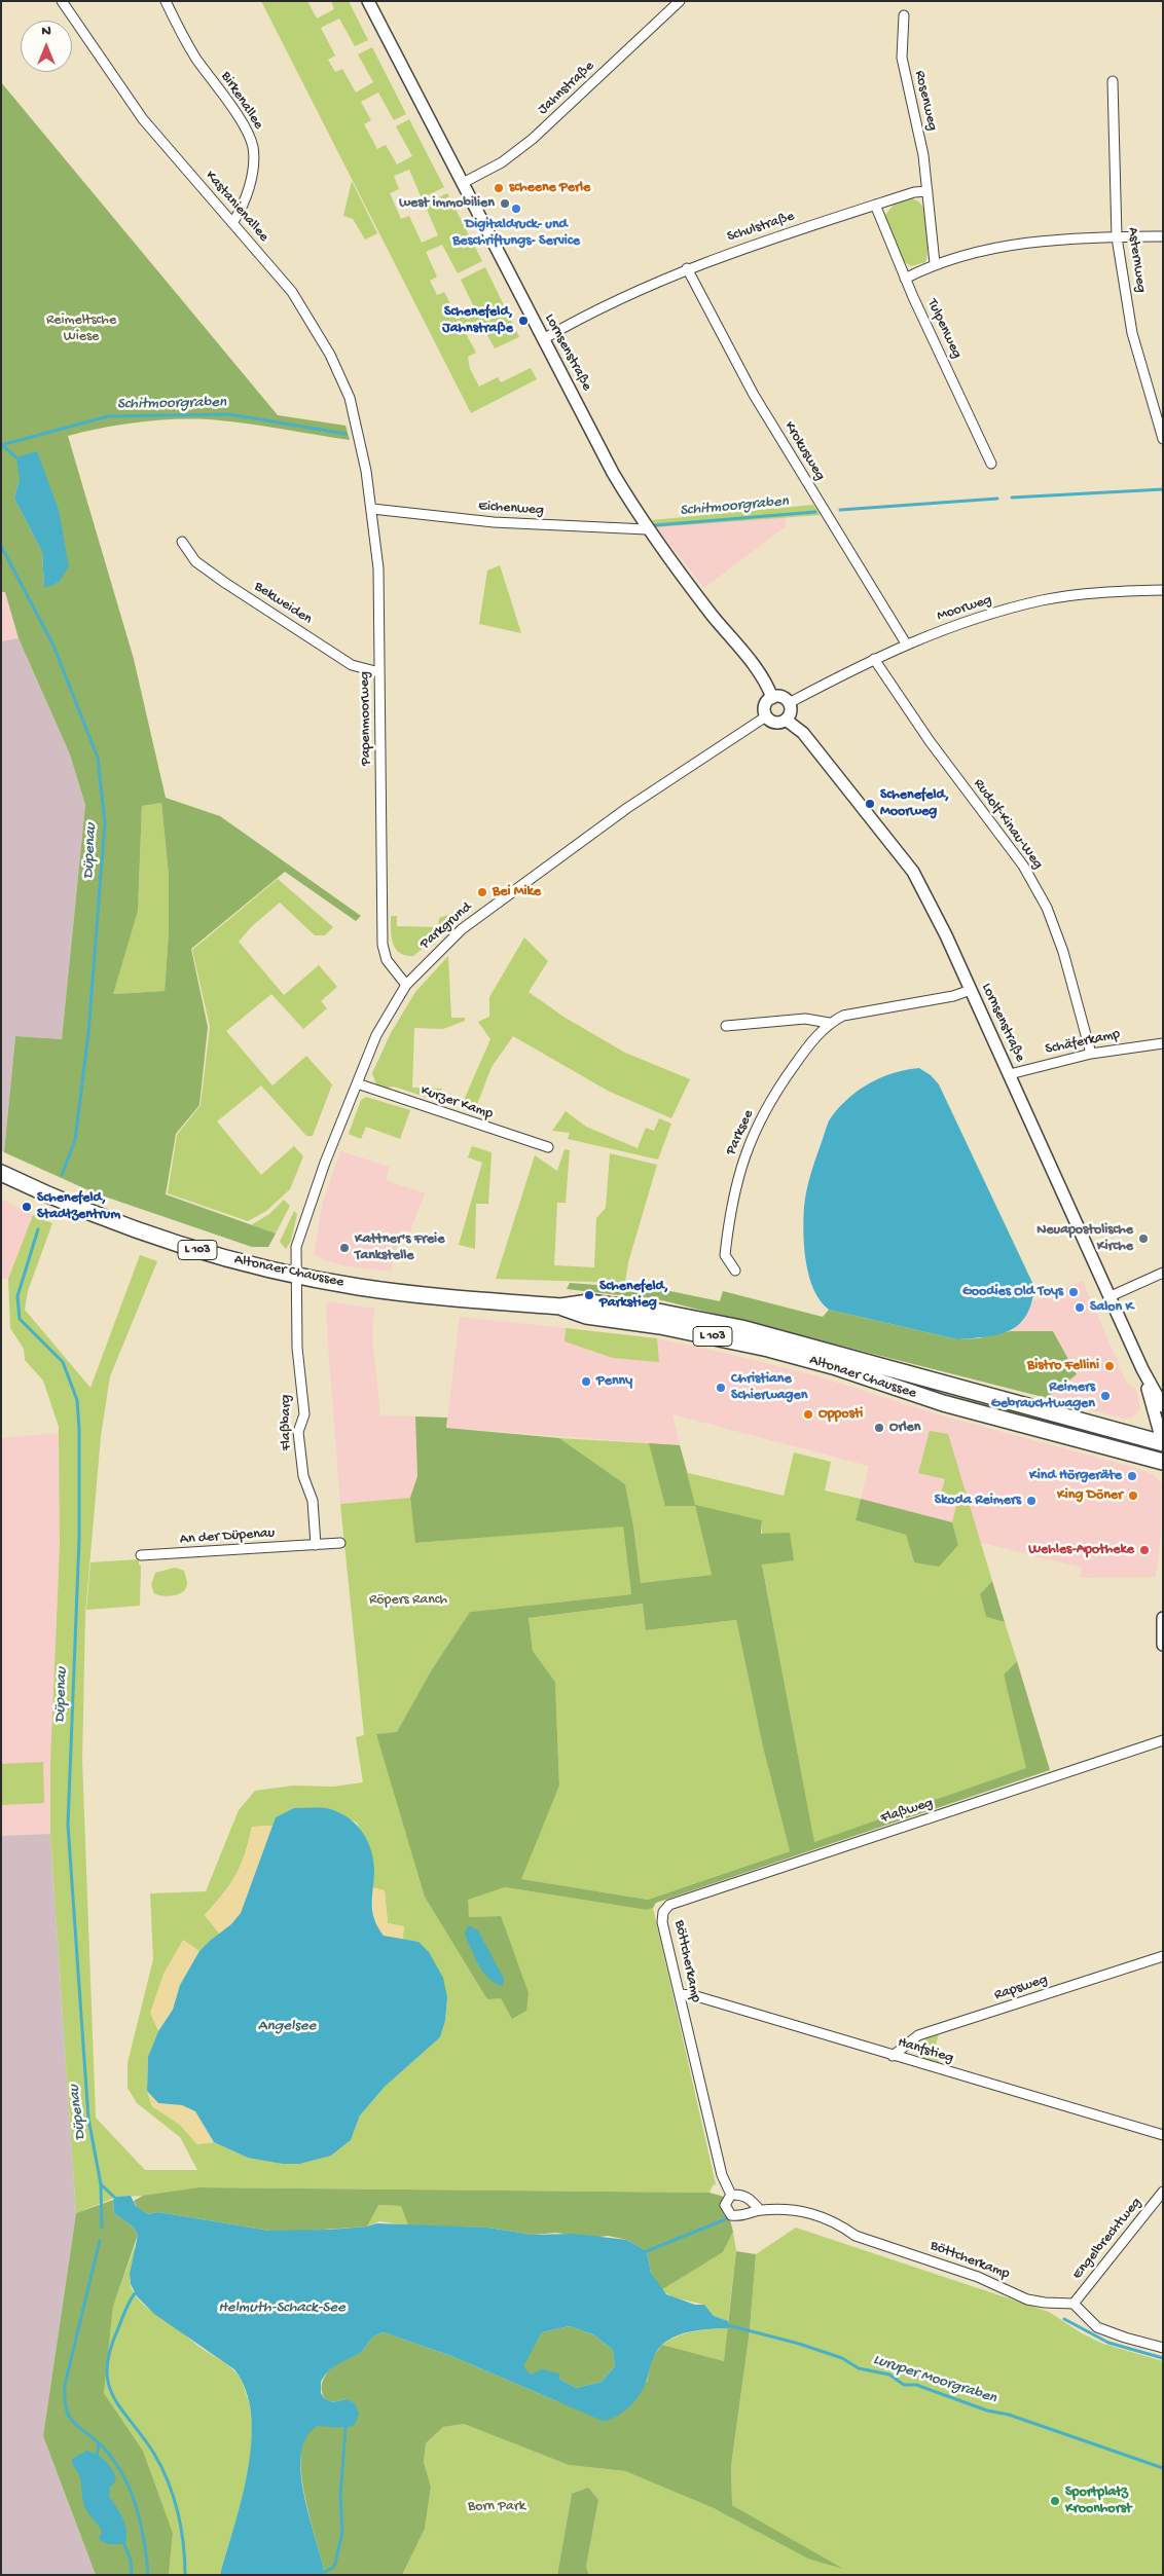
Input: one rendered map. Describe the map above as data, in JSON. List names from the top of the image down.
{
  "streets": {
    "main road": ["L 103", "Altonaer Chaussee"],
    "street": [
      "Jahnstraße",
      "Birkenallee",
      "Rosenweg",
      "Kastanienallee",
      "Schulstraße",
      "Asternweg",
      "Tulpenweg",
      "Lornsenstraße",
      "Krokusweg",
      "Eichenweg",
      "Bekweiden",
      "Moorweg",
      "Papenmoorweg",
      "Rudolf-Kinau-Weg",
      "Parkgrund",
      "Schäferkamp",
      "Kurzer Kamp",
      "Parksee",
      "Flaßbarg",
      "An der Düpenau",
      "Flaßweg",
      "Böttcherkamp",
      "Rapsweg",
      "Hanfstieg",
      "Engelbrechtweg"
    ]
  },
  "crossings": [
    ["Jahnstraße", "Lornsenstraße"],
    ["Birkenallee", "Kastanienallee"],
    ["Rosenweg", "Schulstraße"],
    ["Kastanienallee", "Papenmoorweg"],
    ["Schulstraße", "Tulpenweg"],
    ["Schulstraße", "Lornsenstraße"],
    ["Schulstraße", "Krokusweg"],
    ["Lornsenstraße", "Eichenweg"],
    ["Lornsenstraße", "Moorweg"],
    ["Lornsenstraße", "Parkgrund"],
    ["Lornsenstraße", "Schäferkamp"],
    ["Lornsenstraße", "Parksee"],
    ["Lornsenstraße", "Altonaer Chaussee"],
    ["Krokusweg", "Moorweg"],
    ["Eichenweg", "Papenmoorweg"],
    ["Bekweiden", "Papenmoorweg"],
    ["Moorweg", "Rudolf-Kinau-Weg"],
    ["Moorweg", "Parkgrund"],
    ["Papenmoorweg", "Parkgrund"],
    ["Rudolf-Kinau-Weg", "Schäferkamp"],
    ["Parkgrund", "Kurzer Kamp"],
    ["Parkgrund", "Altonaer Chaussee"],
    ["Parkgrund", "Flaßbarg"],
    ["Altonaer Chaussee", "Flaßbarg"],
    ["Flaßbarg", "An der Düpenau"],
    ["Flaßweg", "Böttcherkamp"],
    ["Böttcherkamp", "Hanfstieg"],
    ["Böttcherkamp", "Engelbrechtweg"],
    ["Rapsweg", "Hanfstieg"]
  ],
  "water": [
    "Schitmoorgraben",
    "Düpenau",
    "Angelsee",
    "Helmuth-Schack-See",
    "Luruper Moorgraben"
  ],
  "parks": ["Reimeltsche Wiese", "Röpers Ranch", "Born Park"],
  "places": [
    "scheene Perle",
    "west immobilien",
    "Digitaldruck- und Beschriftungs- Service",
    "Schenefeld, Jahnstraße",
    "Schenefeld, Moorweg",
    "Bei Mike",
    "Schenefeld, Stadtzentrum",
    "Neuapostolische Kirche",
    "Kattner's Freie Tankstelle",
    "Goodies Old Toys",
    "Schenefeld, Parkstieg",
    "Salon K",
    "Bistro Fellini",
    "Penny",
    "Christiane Schierwagen",
    "Reimers Gebrauchtwagen",
    "Opposti",
    "Orlen",
    "Kind Hörgeräte",
    "King Döner",
    "Skoda Reimers",
    "Wehles-Apotheke",
    "Sportplatz Kroonhorst"
  ],
  "north": "top"
}
